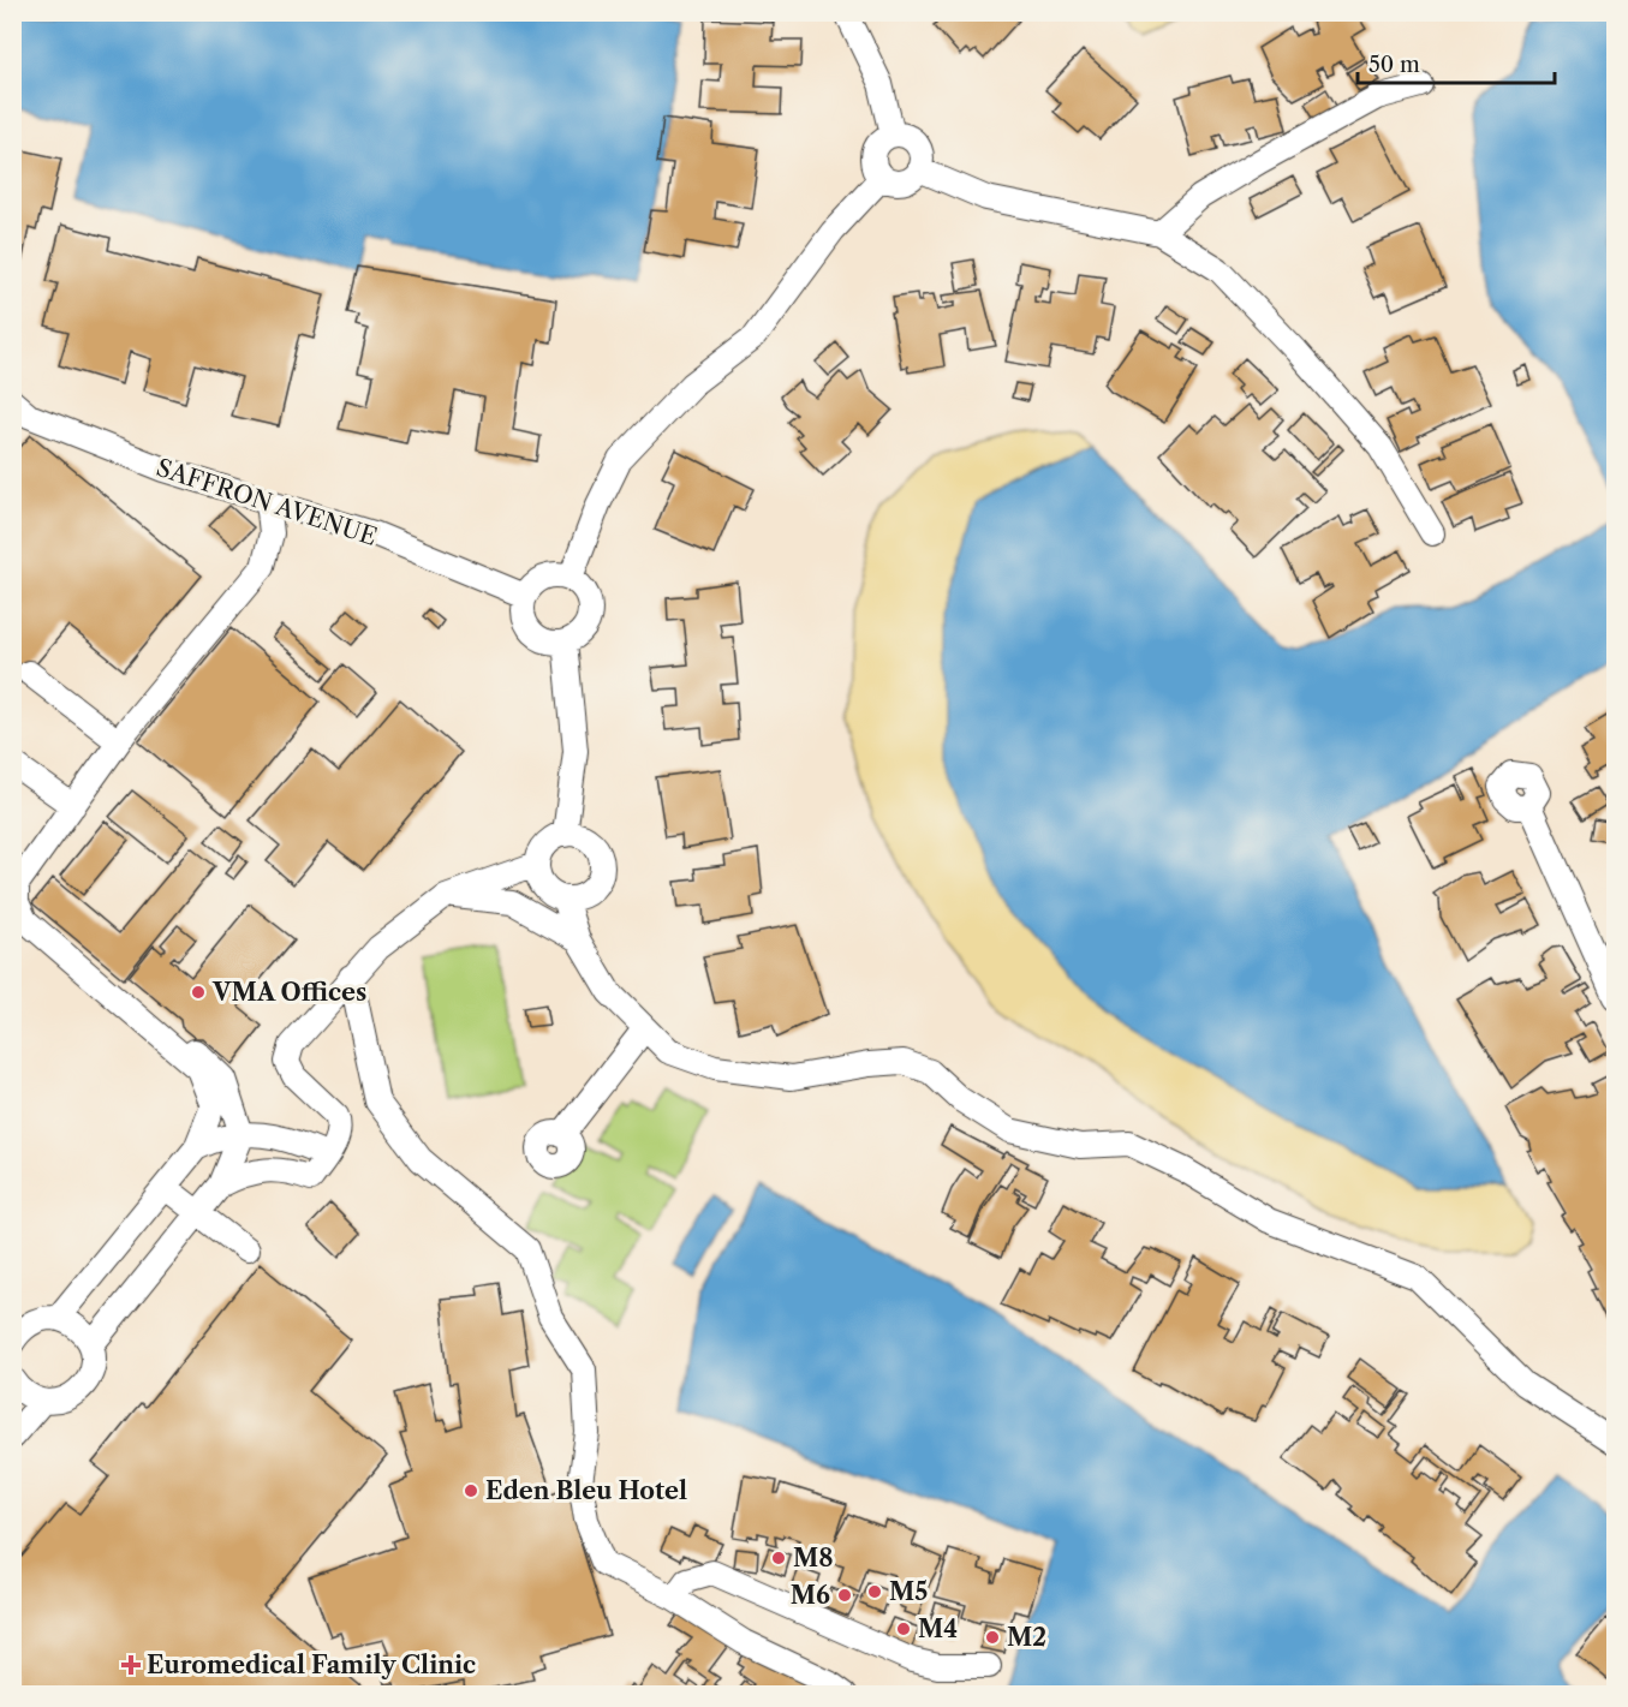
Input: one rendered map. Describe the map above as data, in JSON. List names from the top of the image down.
{
  "streets": {
    "street": ["SAFFRON AVENUE"]
  },
  "places": {
    "other": [
      "VMA Offices",
      "Eden Bleu Hotel",
      "M8",
      "M5",
      "M6",
      "M4",
      "M2"
    ],
    "health": ["Euromedical Family Clinic"]
  },
  "scale_bar": "50 m"
}
